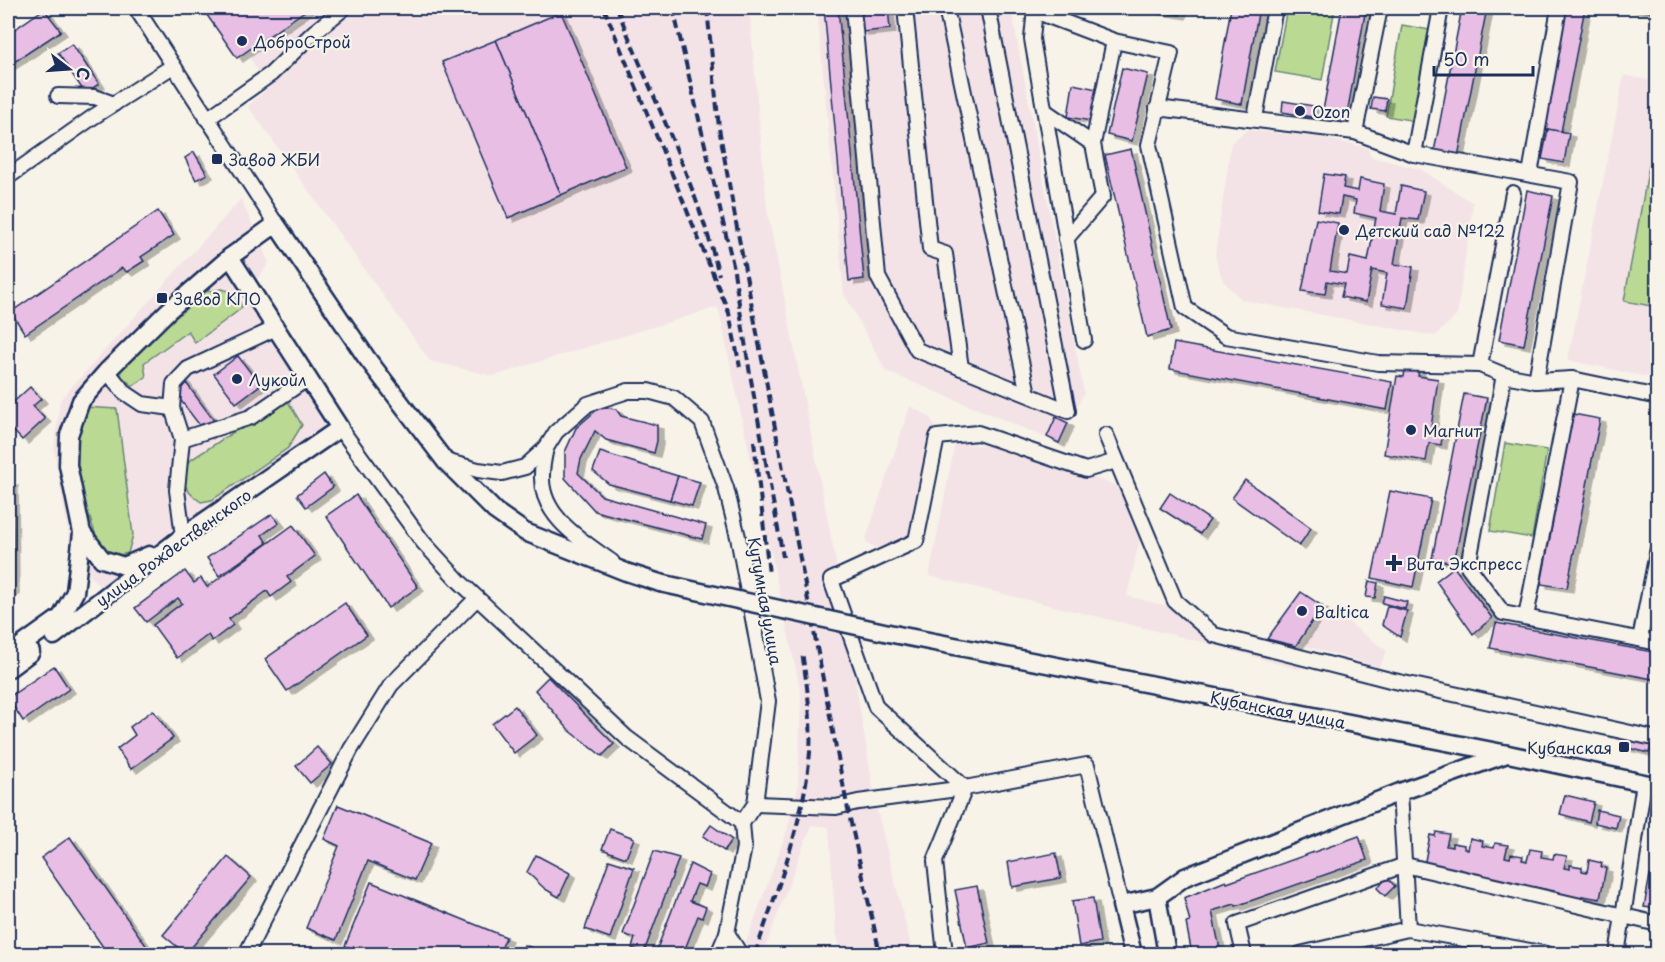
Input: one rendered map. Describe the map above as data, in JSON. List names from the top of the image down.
{
  "streets": {
    "main road": ["улица Рождественского", "Кубанская улица"],
    "street": ["Кутумная улица"]
  },
  "places": {
    "other": [
      "ДоброСтрой",
      "Ozon",
      "Детский сад №122",
      "Лукойл",
      "Магнит",
      "Baltica"
    ],
    "transit": ["Завод ЖБИ", "Завод КПО", "Кубанская"],
    "health": ["Вита Экспресс"]
  },
  "scale_bar": "50 m",
  "north": "right"
}
